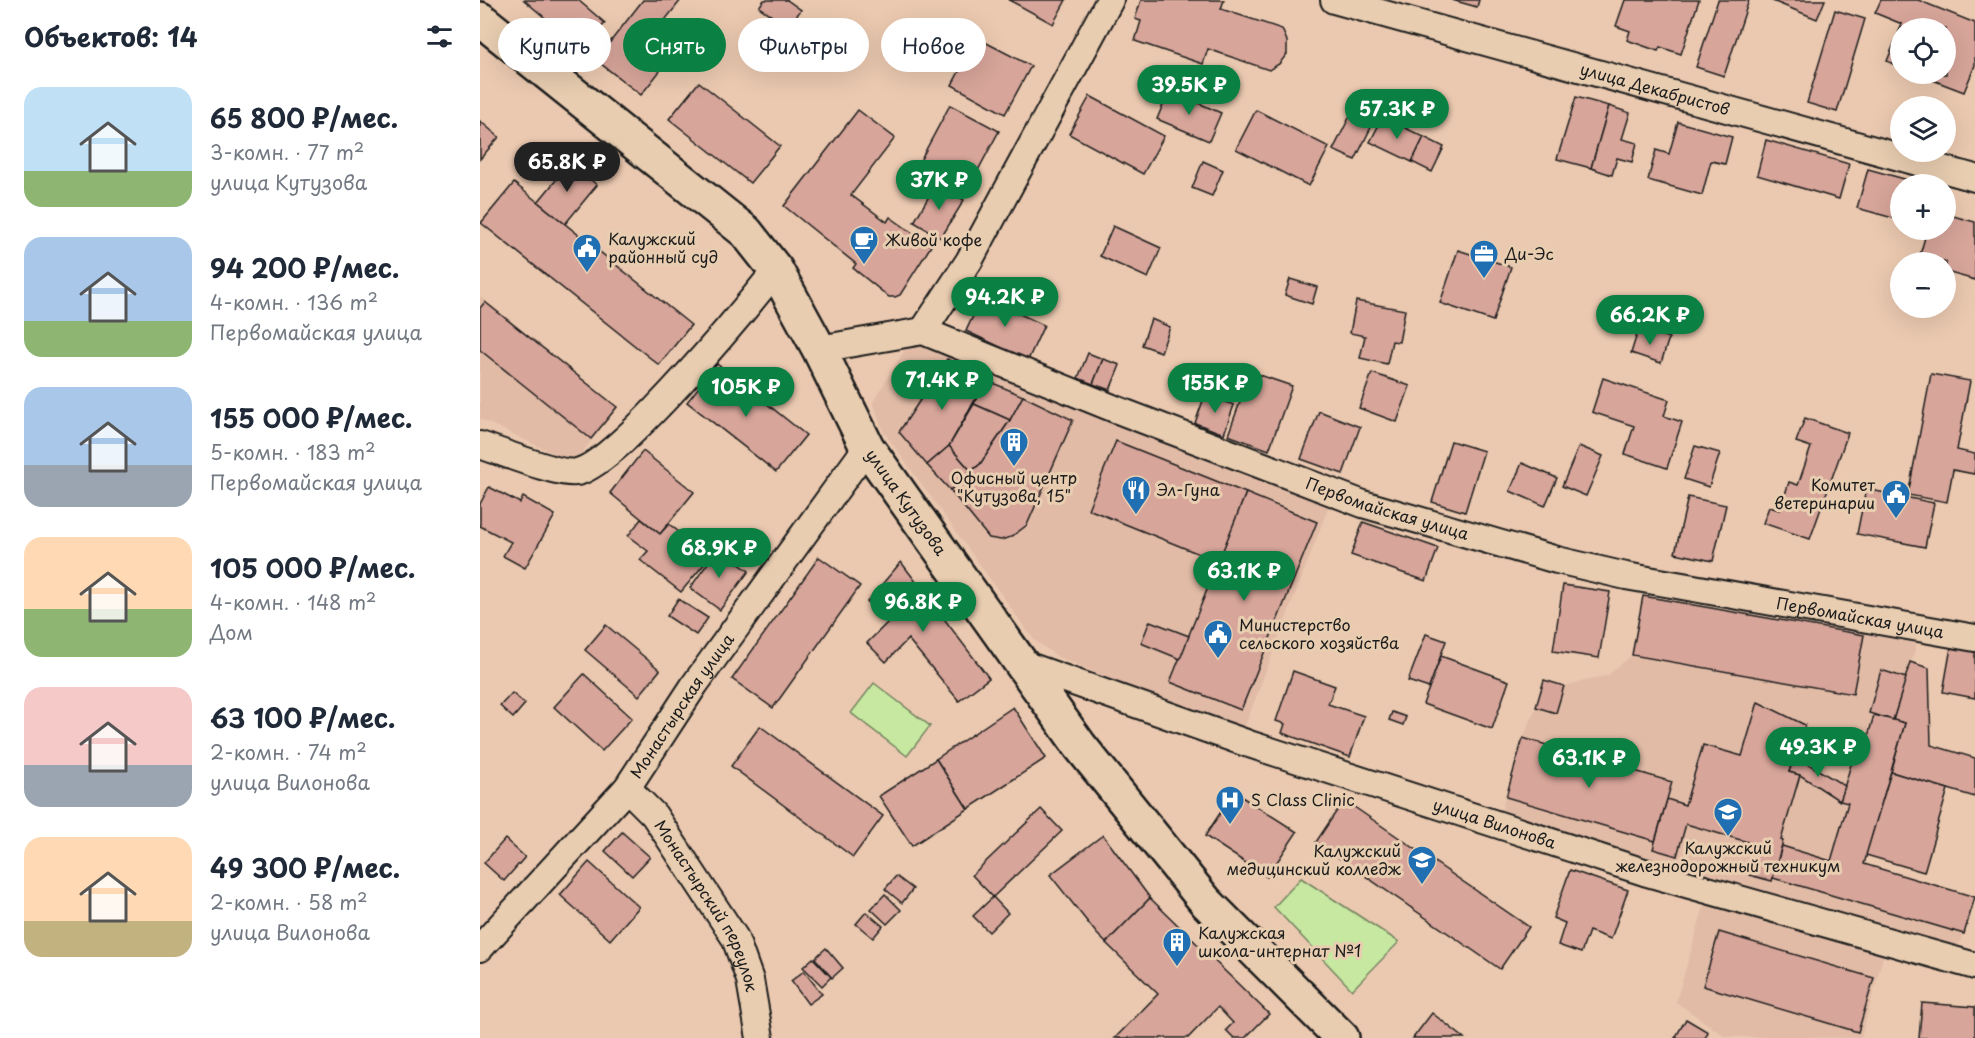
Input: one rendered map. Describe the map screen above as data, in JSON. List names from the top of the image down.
{
  "streets": {
    "main road": ["улица Кутузова"],
    "street": [
      "улица Декабристов",
      "Первомайская улица",
      "Монастырская улица",
      "улица Вилонова",
      "Монастырский переулок"
    ]
  },
  "crossings": [
    ["улица Кутузова", "Монастырская улица"],
    ["улица Кутузова", "улица Вилонова"],
    ["Монастырская улица", "Монастырский переулок"]
  ],
  "places": {
    "cafe": ["Живой кофе"],
    "public building": ["Калужский районный суд", "Комитет ветеринарии", "Министерство сельского хозяйства"],
    "office": ["Ди-Эс"],
    "building": ["Офисный центр \"Кутузова, 15\"", "Калужская школа-интернат №1"],
    "restaurant": ["Эл-Гуна"],
    "hospital": ["S Class Clinic"],
    "school or university": ["Калужский железнодорожный техникум", "Калужский медицинский колледж"]
  },
  "page": {
    "heading": "Объектов: 14",
    "map_buttons": ["+", "−"],
    "chip": [
      "Купить",
      "Снять",
      "Фильтры",
      "Новое"
    ],
    "price": [
      "39.5K ₽",
      "57.3K ₽",
      "65.8K ₽",
      "37K ₽",
      "94.2K ₽",
      "66.2K ₽",
      "71.4K ₽",
      "155K ₽",
      "105K ₽",
      "68.9K ₽",
      "63.1K ₽",
      "96.8K ₽",
      "49.3K ₽",
      "63.1K ₽"
    ],
    "list": [
      {
        "name": "65 800 ₽/мес.",
        "note": "3-комн. · 77 m² · улица Кутузова"
      },
      {
        "name": "94 200 ₽/мес.",
        "note": "4-комн. · 136 m² · Первомайская улица"
      },
      {
        "name": "155 000 ₽/мес.",
        "note": "5-комн. · 183 m² · Первомайская улица"
      },
      {
        "name": "105 000 ₽/мес.",
        "note": "4-комн. · 148 m² · Дом"
      },
      {
        "name": "63 100 ₽/мес.",
        "note": "2-комн. · 74 m² · улица Вилонова"
      },
      {
        "name": "49 300 ₽/мес.",
        "note": "2-комн. · 58 m² · улица Вилонова"
      }
    ]
  }
}
